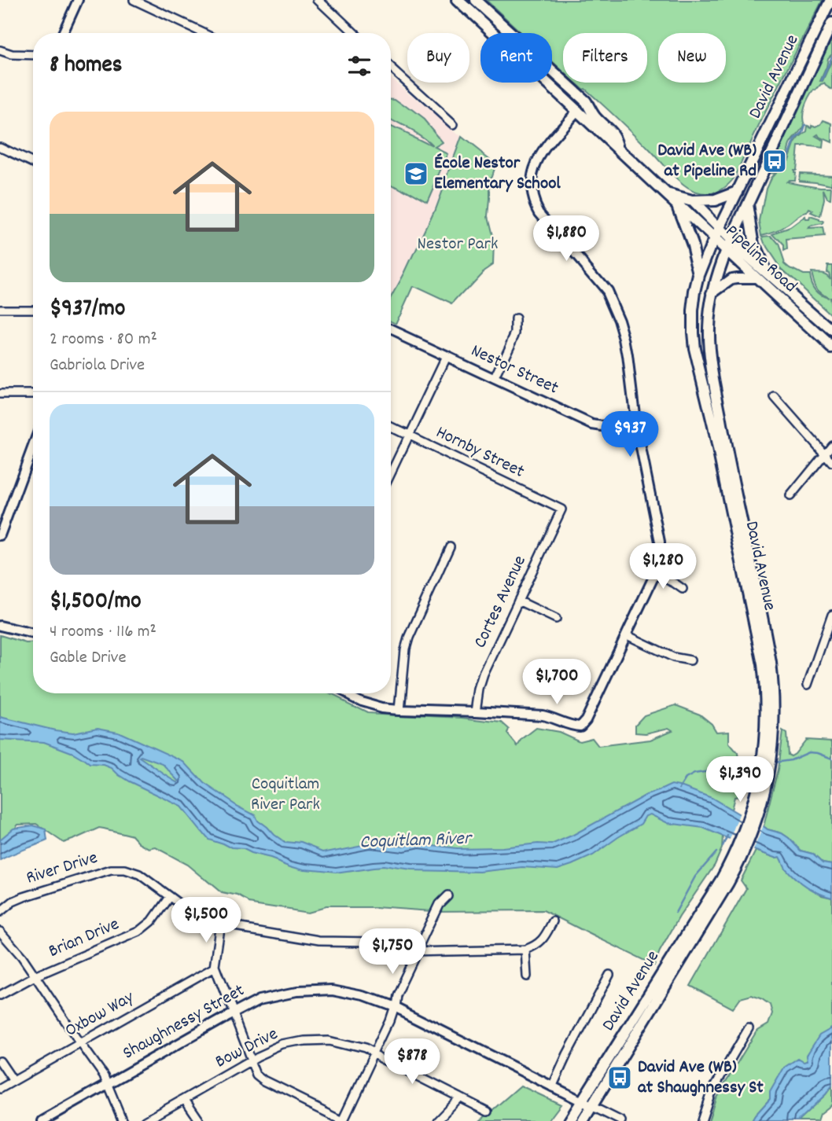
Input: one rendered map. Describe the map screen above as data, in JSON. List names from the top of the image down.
{
  "streets": {
    "main road": ["David Avenue", "Pipeline Road"],
    "street": [
      "Nestor Street",
      "Hornby Street",
      "Cortes Avenue",
      "River Drive",
      "Brian Drive",
      "Oxbow Way",
      "Shaughnessy Street",
      "Bow Drive"
    ]
  },
  "crossings": [
    ["David Avenue", "Pipeline Road"],
    ["David Avenue", "Shaughnessy Street"],
    ["Hornby Street", "Cortes Avenue"],
    ["River Drive", "Brian Drive"]
  ],
  "water": ["Coquitlam River"],
  "parks": ["Nestor Park", "Coquitlam River Park"],
  "places": {
    "bus stop": ["David Ave (WB) at Pipeline Rd", "David Ave (WB) at Shaughnessy St"],
    "school or university": ["École Nestor Elementary School"]
  },
  "page": {
    "chip": [
      "Buy",
      "Rent",
      "Filters",
      "New"
    ],
    "heading": "8 homes",
    "list": [
      {
        "name": "$937/mo",
        "note": "2 rooms · 80 m² · Gabriola Drive"
      },
      {
        "name": "$1,500/mo",
        "note": "4 rooms · 116 m² · Gable Drive"
      }
    ],
    "price": [
      "$1,880",
      "$937",
      "$1,280",
      "$1,700",
      "$1,390",
      "$1,500",
      "$1,750",
      "$878"
    ]
  }
}
